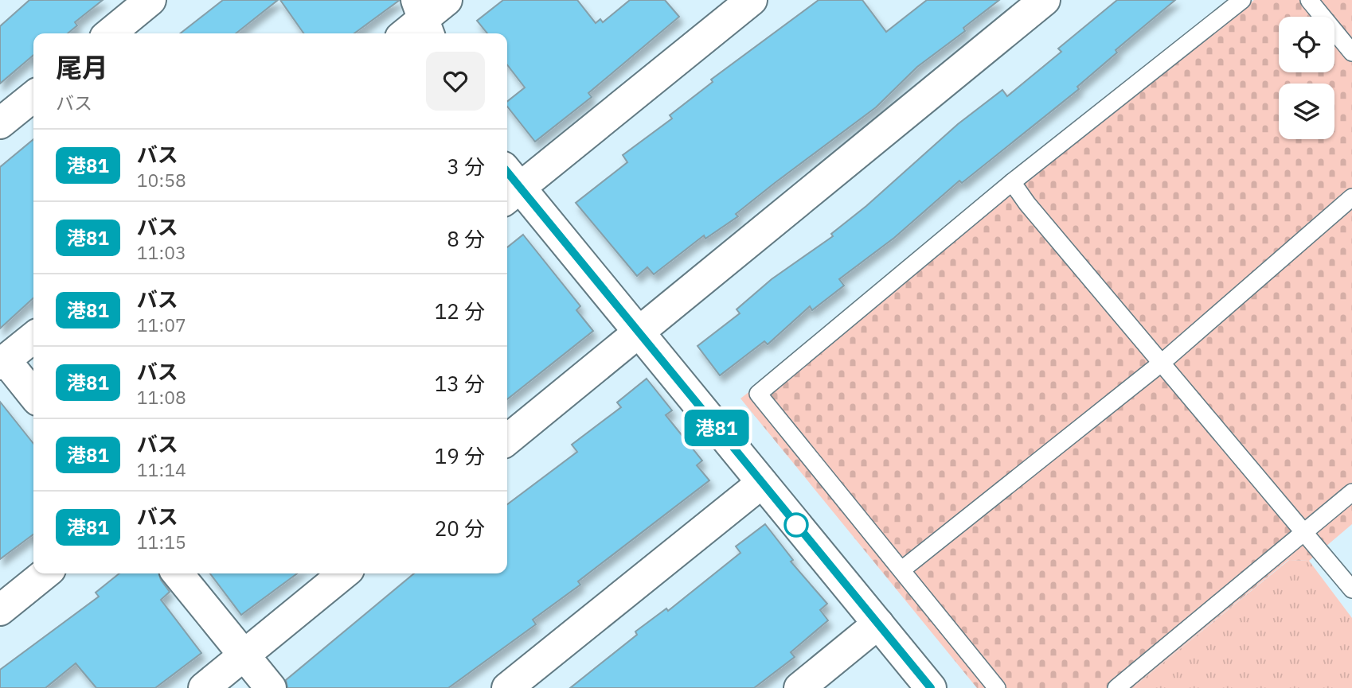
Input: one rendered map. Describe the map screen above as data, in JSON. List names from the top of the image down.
{
  "lines": ["bus line 港81"],
  "page": {
    "on_map": "港81",
    "heading": ["尾月", "バス"],
    "list": [
      {
        "mark": "港81",
        "name": "バス",
        "note": "10:58",
        "value": "3 分"
      },
      {
        "mark": "港81",
        "name": "バス",
        "note": "11:03",
        "value": "8 分"
      },
      {
        "mark": "港81",
        "name": "バス",
        "note": "11:07",
        "value": "12 分"
      },
      {
        "mark": "港81",
        "name": "バス",
        "note": "11:08",
        "value": "13 分"
      },
      {
        "mark": "港81",
        "name": "バス",
        "note": "11:14",
        "value": "19 分"
      },
      {
        "mark": "港81",
        "name": "バス",
        "note": "11:15",
        "value": "20 分"
      }
    ]
  }
}
